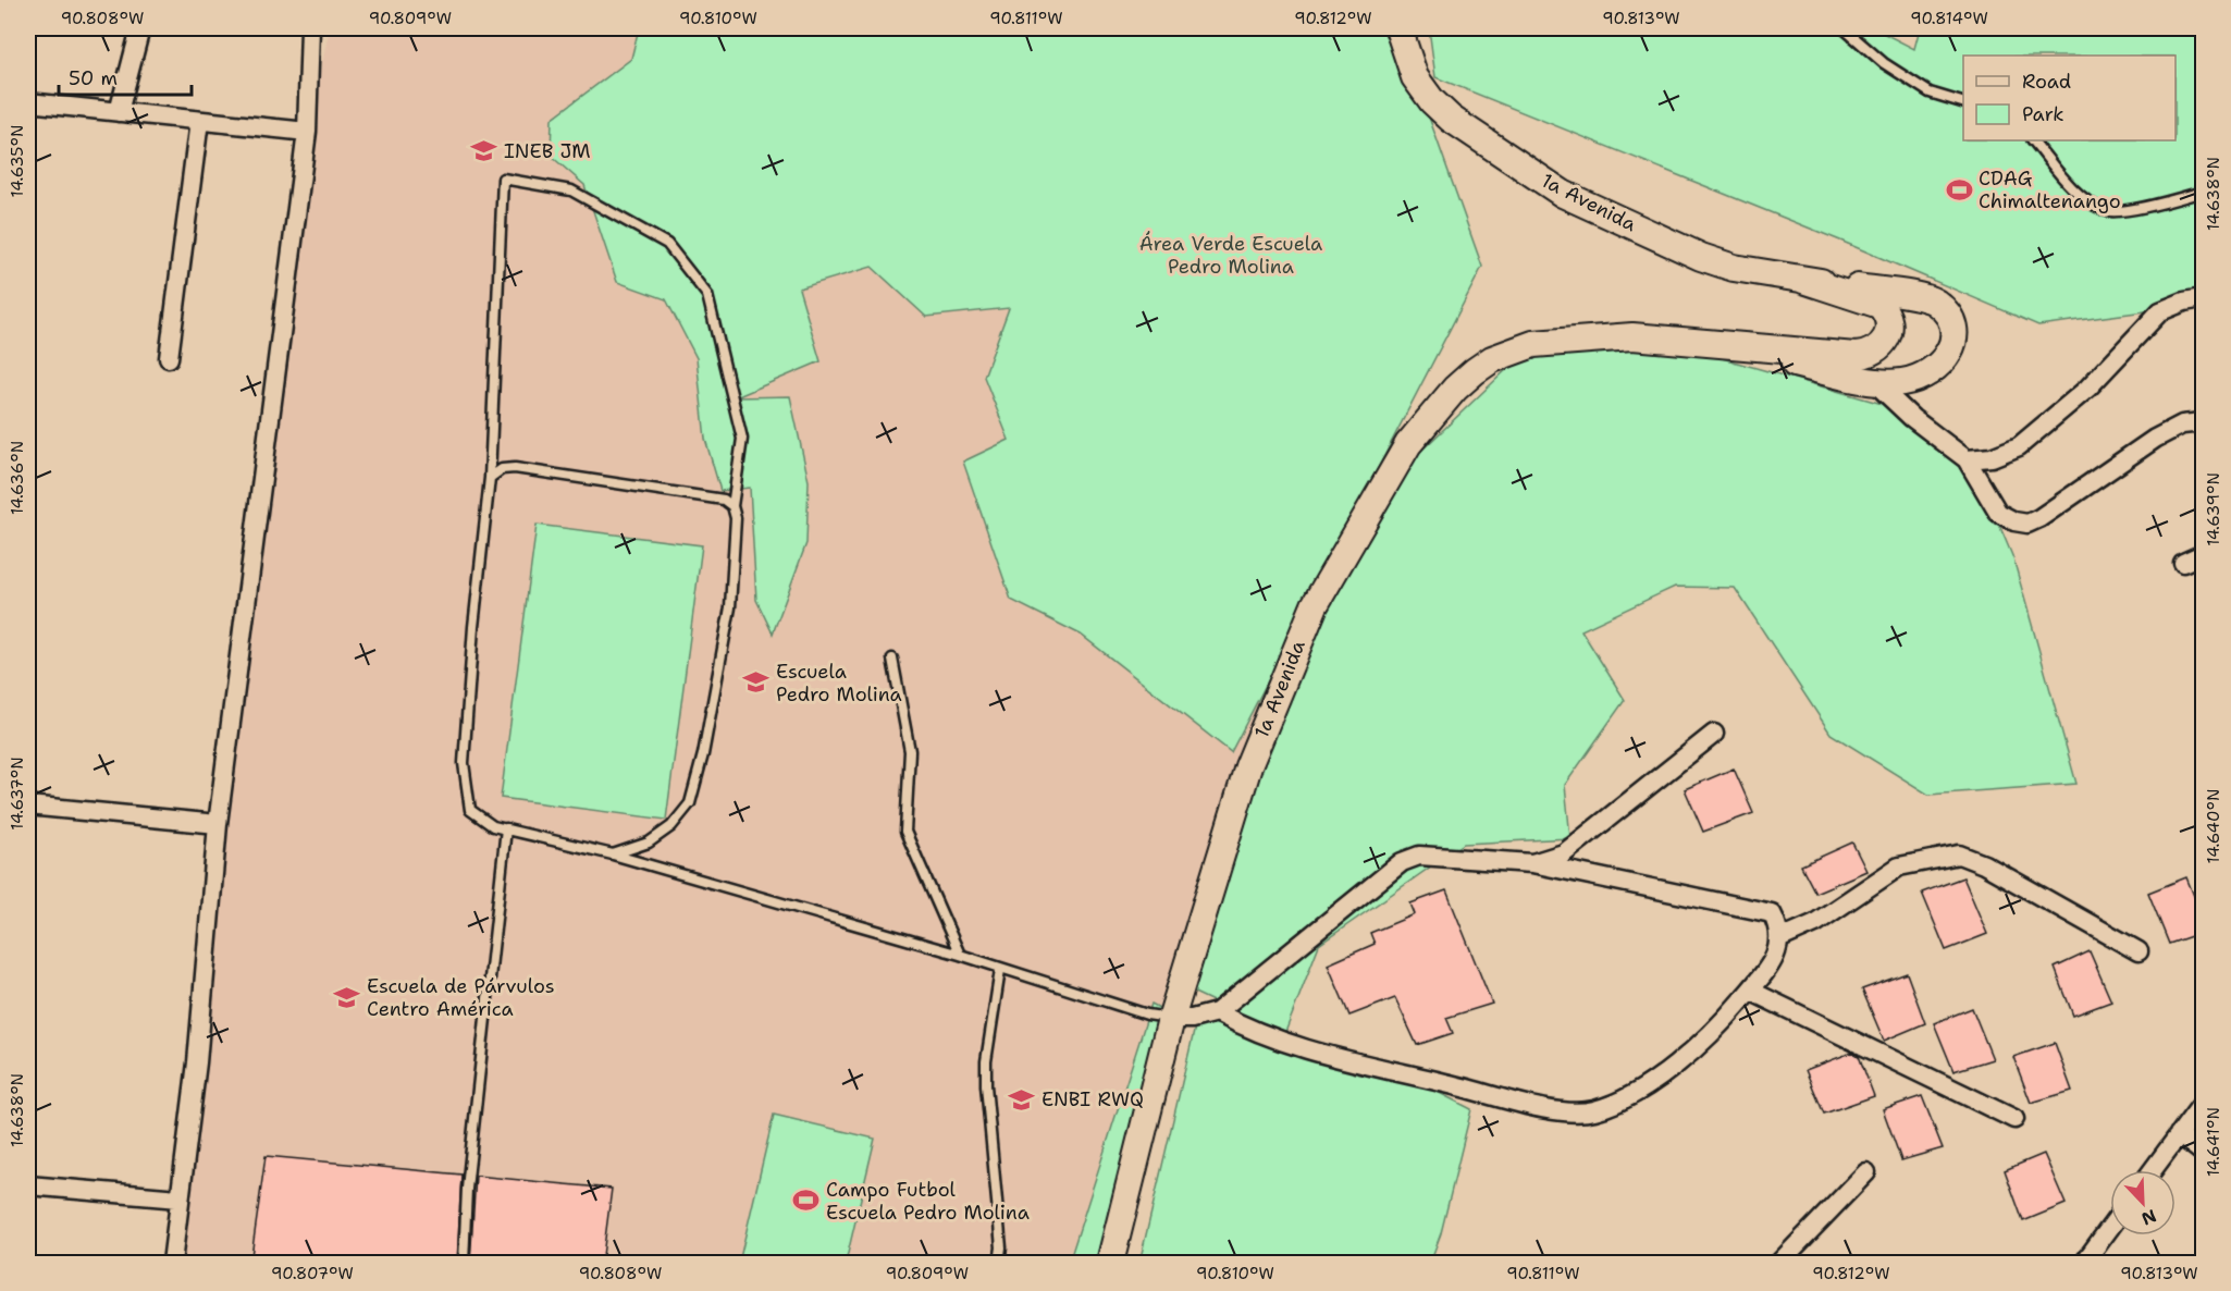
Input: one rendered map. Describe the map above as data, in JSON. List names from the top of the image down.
{
  "streets": {
    "main road": ["1a Avenida"]
  },
  "parks": ["Área Verde Escuela Pedro Molina"],
  "places": {
    "school or university": [
      "INEB JM",
      "Escuela Pedro Molina",
      "Escuela de Párvulos Centro América",
      "ENBI RWQ"
    ],
    "sports": ["CDAG Chimaltenango", "Campo Futbol Escuela Pedro Molina"]
  },
  "legend": ["Road", "Park"],
  "scale_bar": "50 m",
  "north": "bottom right",
  "coordinates": [
    "90.808°W",
    "90.809°W",
    "90.810°W",
    "90.811°W",
    "90.812°W",
    "90.813°W",
    "90.814°W",
    "14.635°N",
    "14.638°N",
    "14.636°N",
    "14.639°N",
    "14.637°N",
    "14.640°N",
    "14.641°N",
    "90.807°W"
  ]
}
